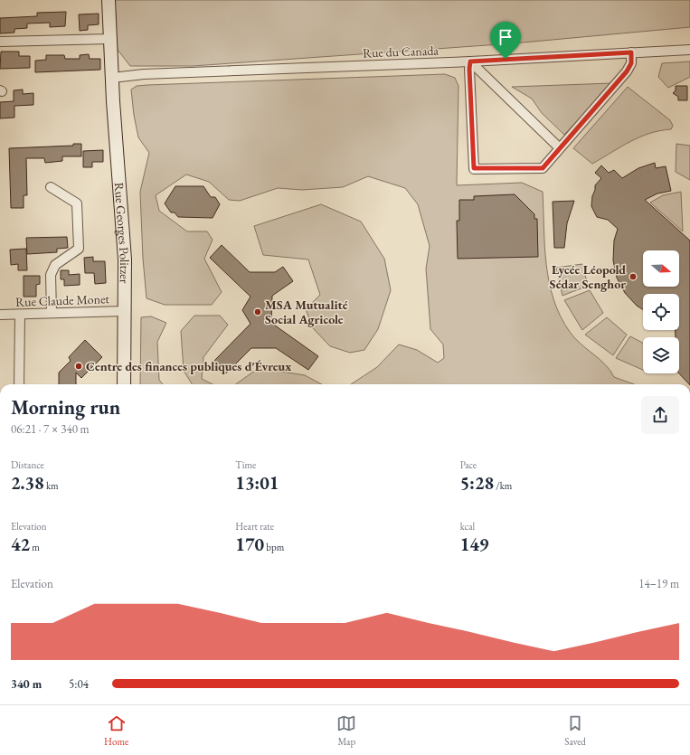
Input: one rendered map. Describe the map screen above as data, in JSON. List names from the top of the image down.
{
  "streets": {
    "street": ["Rue du Canada", "Rue Georges Politzer", "Rue Claude Monet"]
  },
  "crossings": [
    ["Rue du Canada", "Rue Georges Politzer"],
    ["Rue Georges Politzer", "Rue Claude Monet"]
  ],
  "places": ["Lycée Léopold Sédar Senghor", "MSA Mutualité Social Agricole", "Centre des finances publiques d'Évreux"],
  "north": "right",
  "page": {
    "heading": ["Morning run", "06:21 · 7 × 340 m"],
    "stats": [
      ["Distance", "2.38 km"],
      ["Time", "13:01"],
      ["Pace", "5:28 /km"],
      ["Elevation", "42 m"],
      ["Heart rate", "170 bpm"],
      ["kcal", "149"]
    ],
    "chart": ["Elevation", "14–19 m"],
    "list": [
      {
        "name": "340 m",
        "note": "5:04"
      }
    ],
    "tabs": ["Home", "Map", "Saved"]
  }
}
